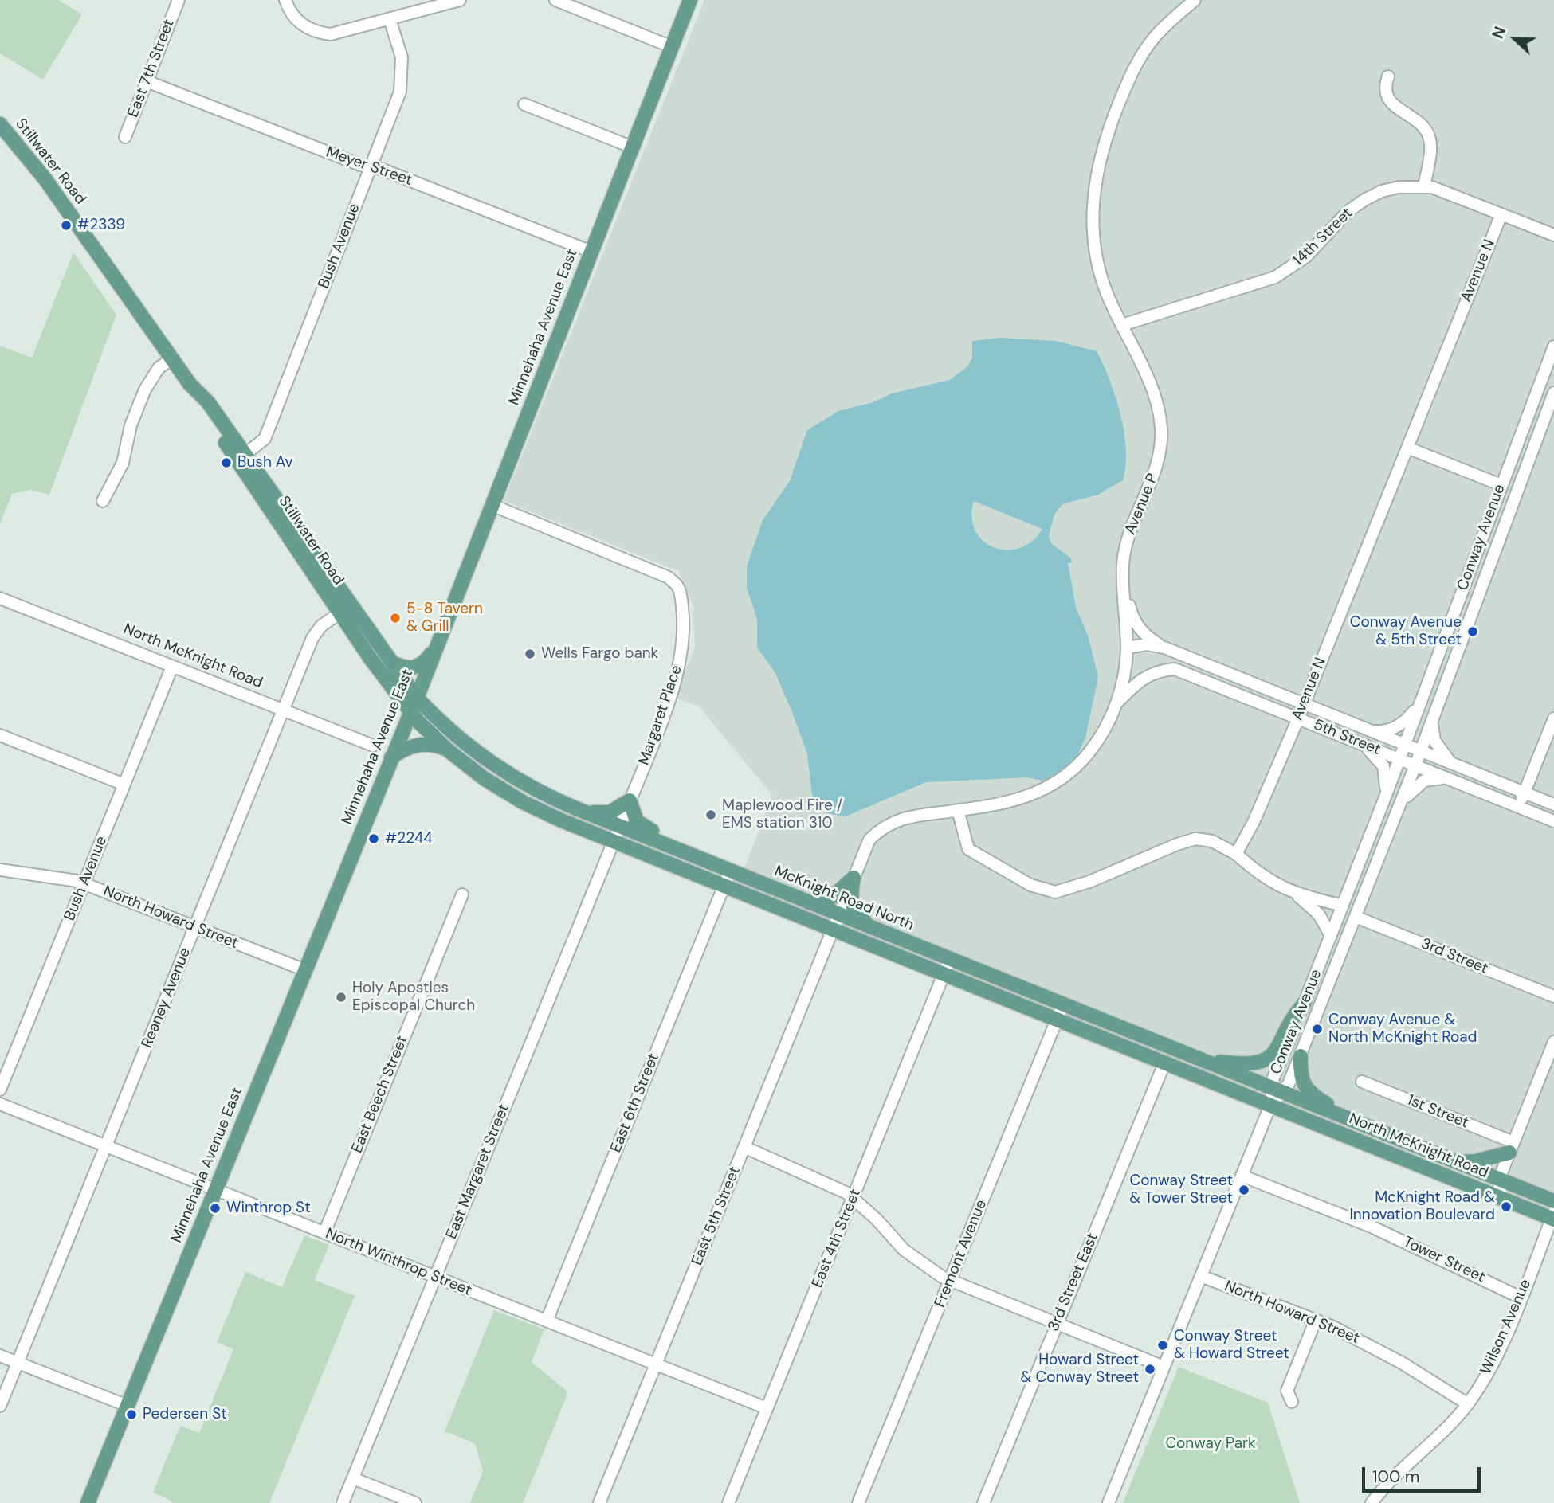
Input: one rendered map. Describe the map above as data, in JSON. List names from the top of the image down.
{
  "streets": {
    "main road": [
      "Stillwater Road",
      "Minnehaha Avenue East",
      "North McKnight Road",
      "McKnight Road North"
    ],
    "street": [
      "East 7th Street",
      "Meyer Street",
      "14th Street",
      "Bush Avenue",
      "Avenue N",
      "Avenue P",
      "Conway Avenue",
      "Margaret Place",
      "5th Street",
      "North Howard Street",
      "3rd Street",
      "Reaney Avenue",
      "East Beech Street",
      "East 6th Street",
      "1st Street",
      "East Margaret Street",
      "East 5th Street",
      "East 4th Street",
      "Fremont Avenue",
      "Tower Street",
      "North Winthrop Street",
      "3rd Street East",
      "Wilson Avenue"
    ]
  },
  "crossings": [
    ["East 7th Street", "Meyer Street"],
    ["Stillwater Road", "Bush Avenue"],
    ["Stillwater Road", "Minnehaha Avenue East"],
    ["Stillwater Road", "McKnight Road North"],
    ["Stillwater Road", "Reaney Avenue"],
    ["Meyer Street", "Bush Avenue"],
    ["Meyer Street", "Minnehaha Avenue East"],
    ["14th Street", "Avenue N"],
    ["14th Street", "Avenue P"],
    ["Bush Avenue", "North McKnight Road"],
    ["Bush Avenue", "North Howard Street"],
    ["Avenue N", "5th Street"],
    ["Minnehaha Avenue East", "Margaret Place"],
    ["Minnehaha Avenue East", "McKnight Road North"],
    ["Minnehaha Avenue East", "North Howard Street"],
    ["Minnehaha Avenue East", "North Winthrop Street"],
    ["Avenue P", "5th Street"],
    ["Avenue P", "McKnight Road North"],
    ["Avenue P", "East 5th Street"],
    ["Conway Avenue", "North McKnight Road"],
    ["Conway Avenue", "5th Street"],
    ["Conway Avenue", "McKnight Road North"],
    ["Conway Avenue", "North Howard Street"],
    ["Conway Avenue", "3rd Street"],
    ["Conway Avenue", "Tower Street"],
    ["North McKnight Road", "McKnight Road North"],
    ["North McKnight Road", "Reaney Avenue"],
    ["North McKnight Road", "Wilson Avenue"],
    ["Margaret Place", "McKnight Road North"],
    ["Margaret Place", "East Margaret Street"],
    ["McKnight Road North", "East 6th Street"],
    ["McKnight Road North", "East Margaret Street"],
    ["McKnight Road North", "East 5th Street"],
    ["McKnight Road North", "East 4th Street"],
    ["McKnight Road North", "Fremont Avenue"],
    ["North Howard Street", "Reaney Avenue"],
    ["North Howard Street", "Wilson Avenue"],
    ["Reaney Avenue", "North Winthrop Street"],
    ["East Beech Street", "North Winthrop Street"],
    ["East 6th Street", "North Winthrop Street"],
    ["East Margaret Street", "North Winthrop Street"],
    ["East 5th Street", "North Winthrop Street"],
    ["East 4th Street", "North Winthrop Street"],
    ["Tower Street", "Wilson Avenue"]
  ],
  "parks": ["Conway Park"],
  "places": [
    "#2339",
    "Bush Av",
    "5-8 Tavern & Grill",
    "Conway Avenue & 5th Street",
    "Wells Fargo bank",
    "Maplewood Fire / EMS station 310",
    "#2244",
    "Holy Apostles Episcopal Church",
    "Conway Avenue & North McKnight Road",
    "Conway Street & Tower Street",
    "McKnight Road & Innovation Boulevard",
    "Winthrop St",
    "Conway Street & Howard Street",
    "Howard Street & Conway Street",
    "Pedersen St"
  ],
  "scale_bar": "100 m",
  "north": "left"
}
